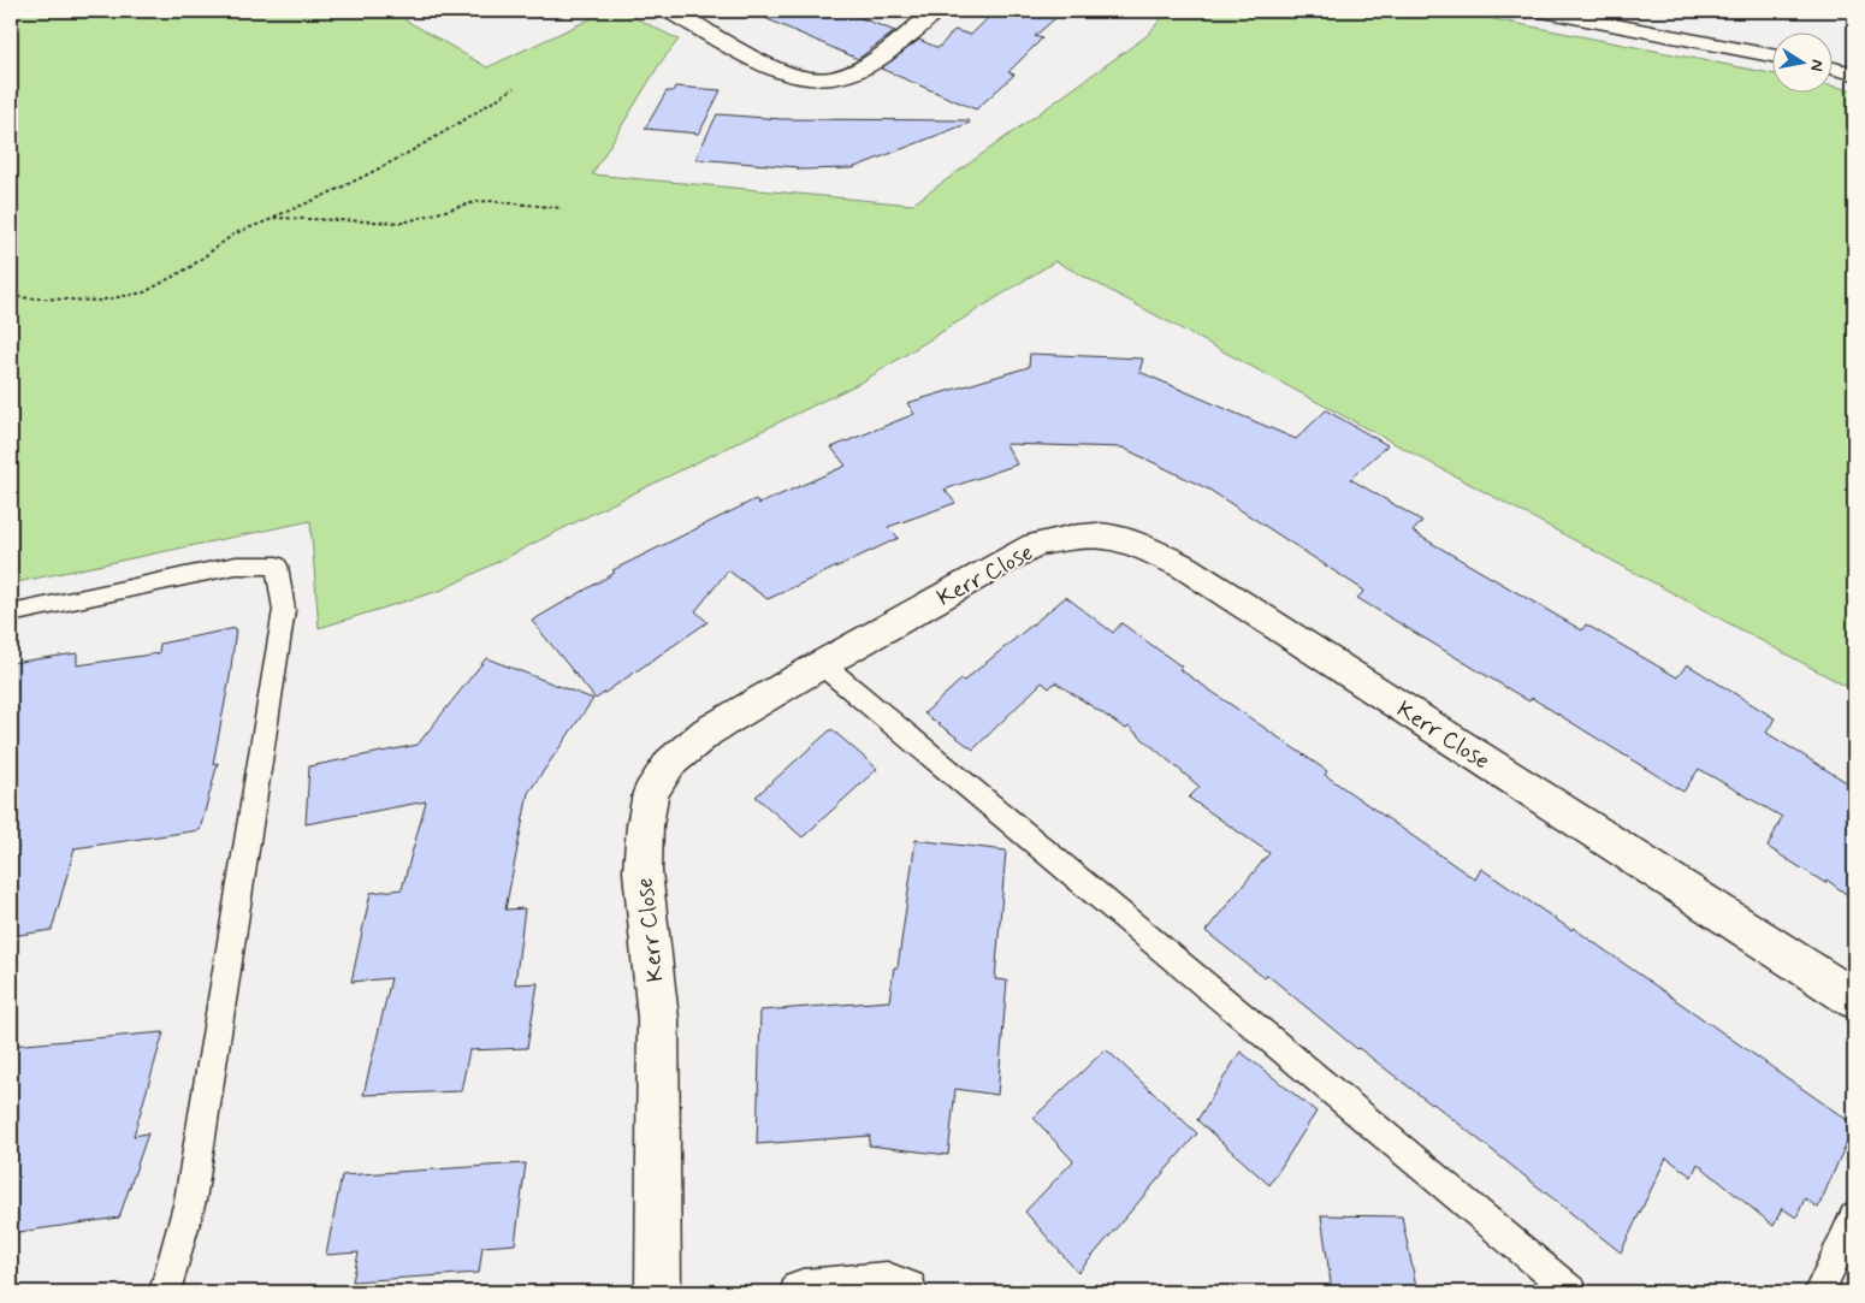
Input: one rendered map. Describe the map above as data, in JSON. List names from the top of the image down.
{
  "streets": {
    "street": ["Kerr Close"]
  },
  "north": "right"
}
